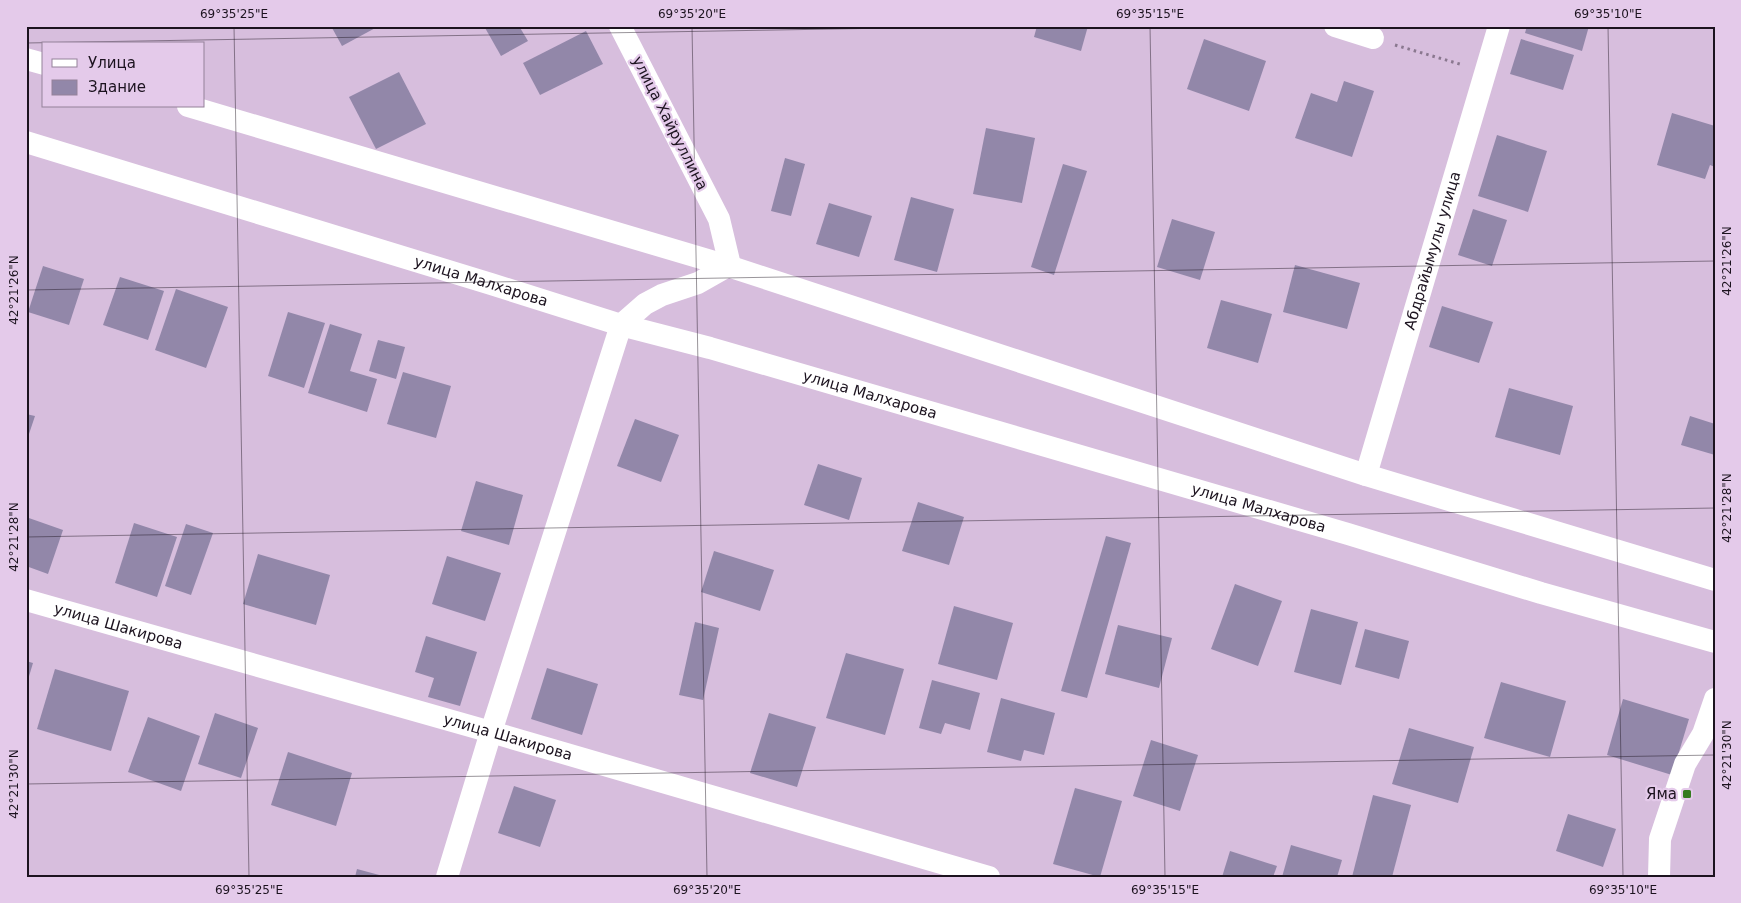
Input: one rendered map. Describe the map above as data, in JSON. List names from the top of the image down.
{
  "streets": {
    "street": [
      "улица Хайруллина",
      "Абдрайымулы улица",
      "улица Малхарова",
      "улица Шакирова"
    ]
  },
  "places": {
    "transit": ["Яма"]
  },
  "legend": ["Улица", "Здание"],
  "coordinates": [
    "69°35'25\"E",
    "69°35'20\"E",
    "69°35'15\"E",
    "69°35'10\"E",
    "42°21'26\"N",
    "42°21'28\"N",
    "42°21'30\"N"
  ]
}
